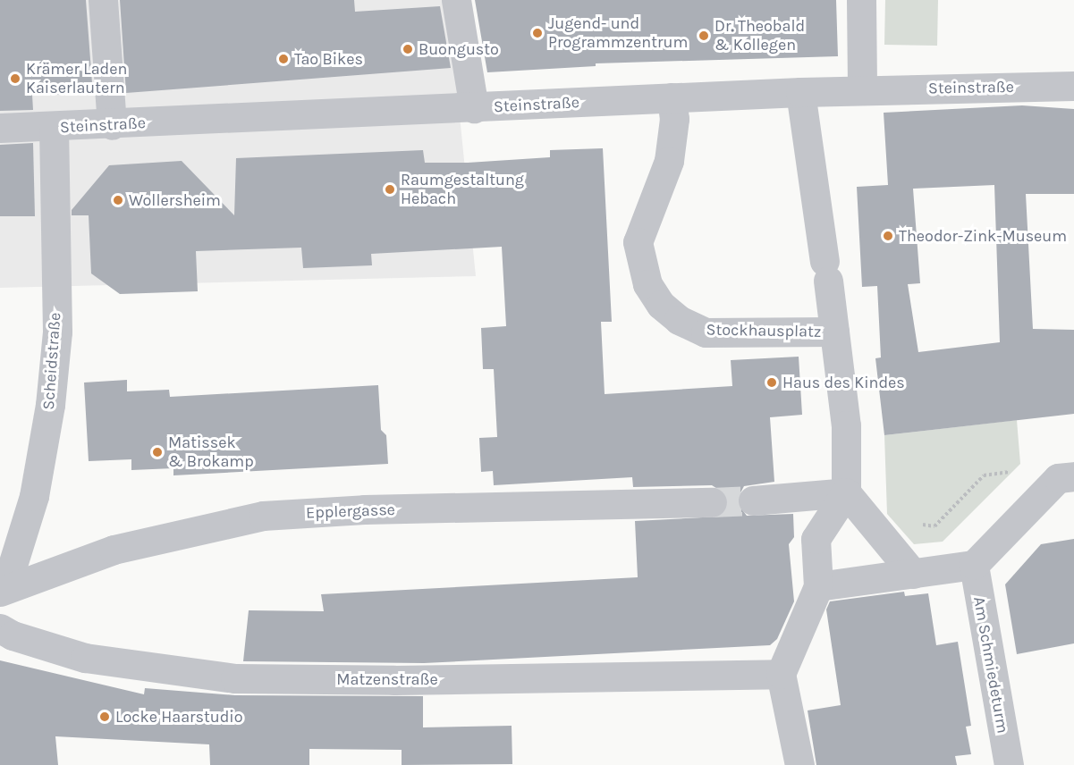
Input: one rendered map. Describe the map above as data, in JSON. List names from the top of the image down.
{
  "streets": {
    "street": [
      "Steinstraße",
      "Stockhausplatz",
      "Scheidstraße",
      "Epplergasse",
      "Am Schmiedeturm",
      "Matzenstraße"
    ]
  },
  "crossings": [
    ["Steinstraße", "Stockhausplatz"],
    ["Steinstraße", "Scheidstraße"],
    ["Scheidstraße", "Epplergasse"]
  ],
  "places": [
    "Jugend- und Programmzentrum",
    "Dr. Theobald & Kollegen",
    "Buongusto",
    "Tao Bikes",
    "Krämer Laden Kaiserlautern",
    "Raumgestaltung Hebach",
    "Wollersheim",
    "Theodor-Zink-Museum",
    "Haus des Kindes",
    "Matissek & Brokamp",
    "Locke Haarstudio"
  ]
}
